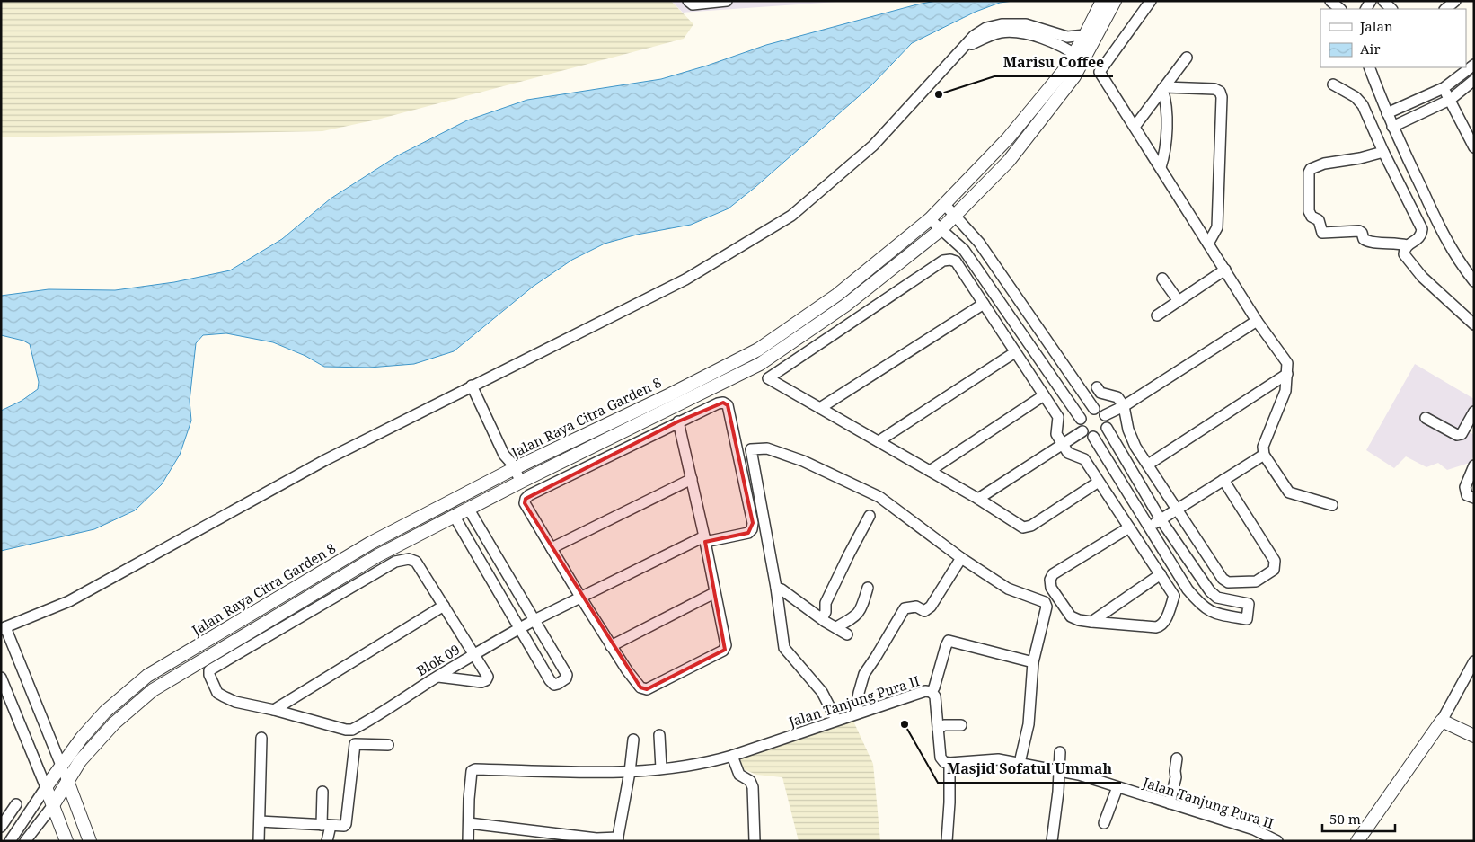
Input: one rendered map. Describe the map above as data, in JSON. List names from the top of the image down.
{
  "streets": {
    "street": ["Jalan Raya Citra Garden 8", "Blok 09", "Jalan Tanjung Pura II"]
  },
  "places": ["Marisu Coffee", "Masjid Sofatul Ummah"],
  "legend": ["Jalan", "Air"],
  "scale_bar": "50 m"
}
